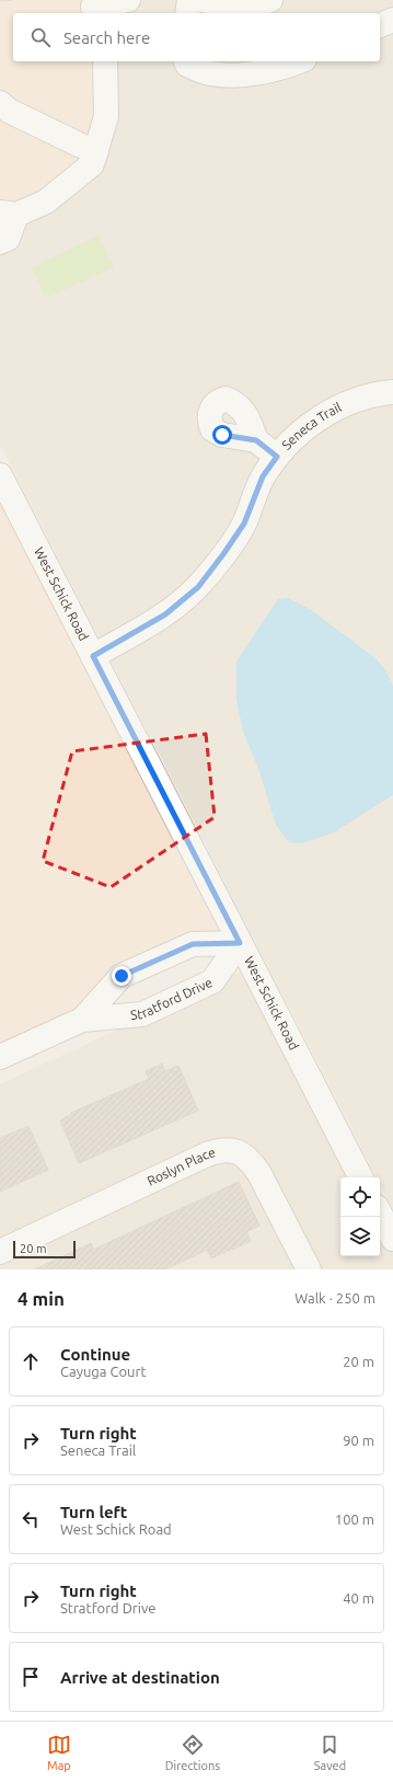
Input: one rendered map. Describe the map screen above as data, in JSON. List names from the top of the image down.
{
  "streets": {
    "street": [
      "Seneca Trail",
      "West Schick Road",
      "Stratford Drive",
      "Roslyn Place"
    ]
  },
  "crossings": [
    ["Seneca Trail", "West Schick Road"],
    ["West Schick Road", "Stratford Drive"]
  ],
  "scale_bar": "20 m",
  "page": {
    "search": "Search here",
    "scale": "20 m",
    "heading": ["4 min", "Walk · 250 m"],
    "list": [
      ["Continue", "Cayuga Court", "20 m"],
      ["Turn right", "Seneca Trail", "90 m"],
      ["Turn left", "West Schick Road", "100 m"],
      ["Turn right", "Stratford Drive", "40 m"],
      "Arrive at destination"
    ],
    "nav": ["Map", "Directions", "Saved"]
  }
}
